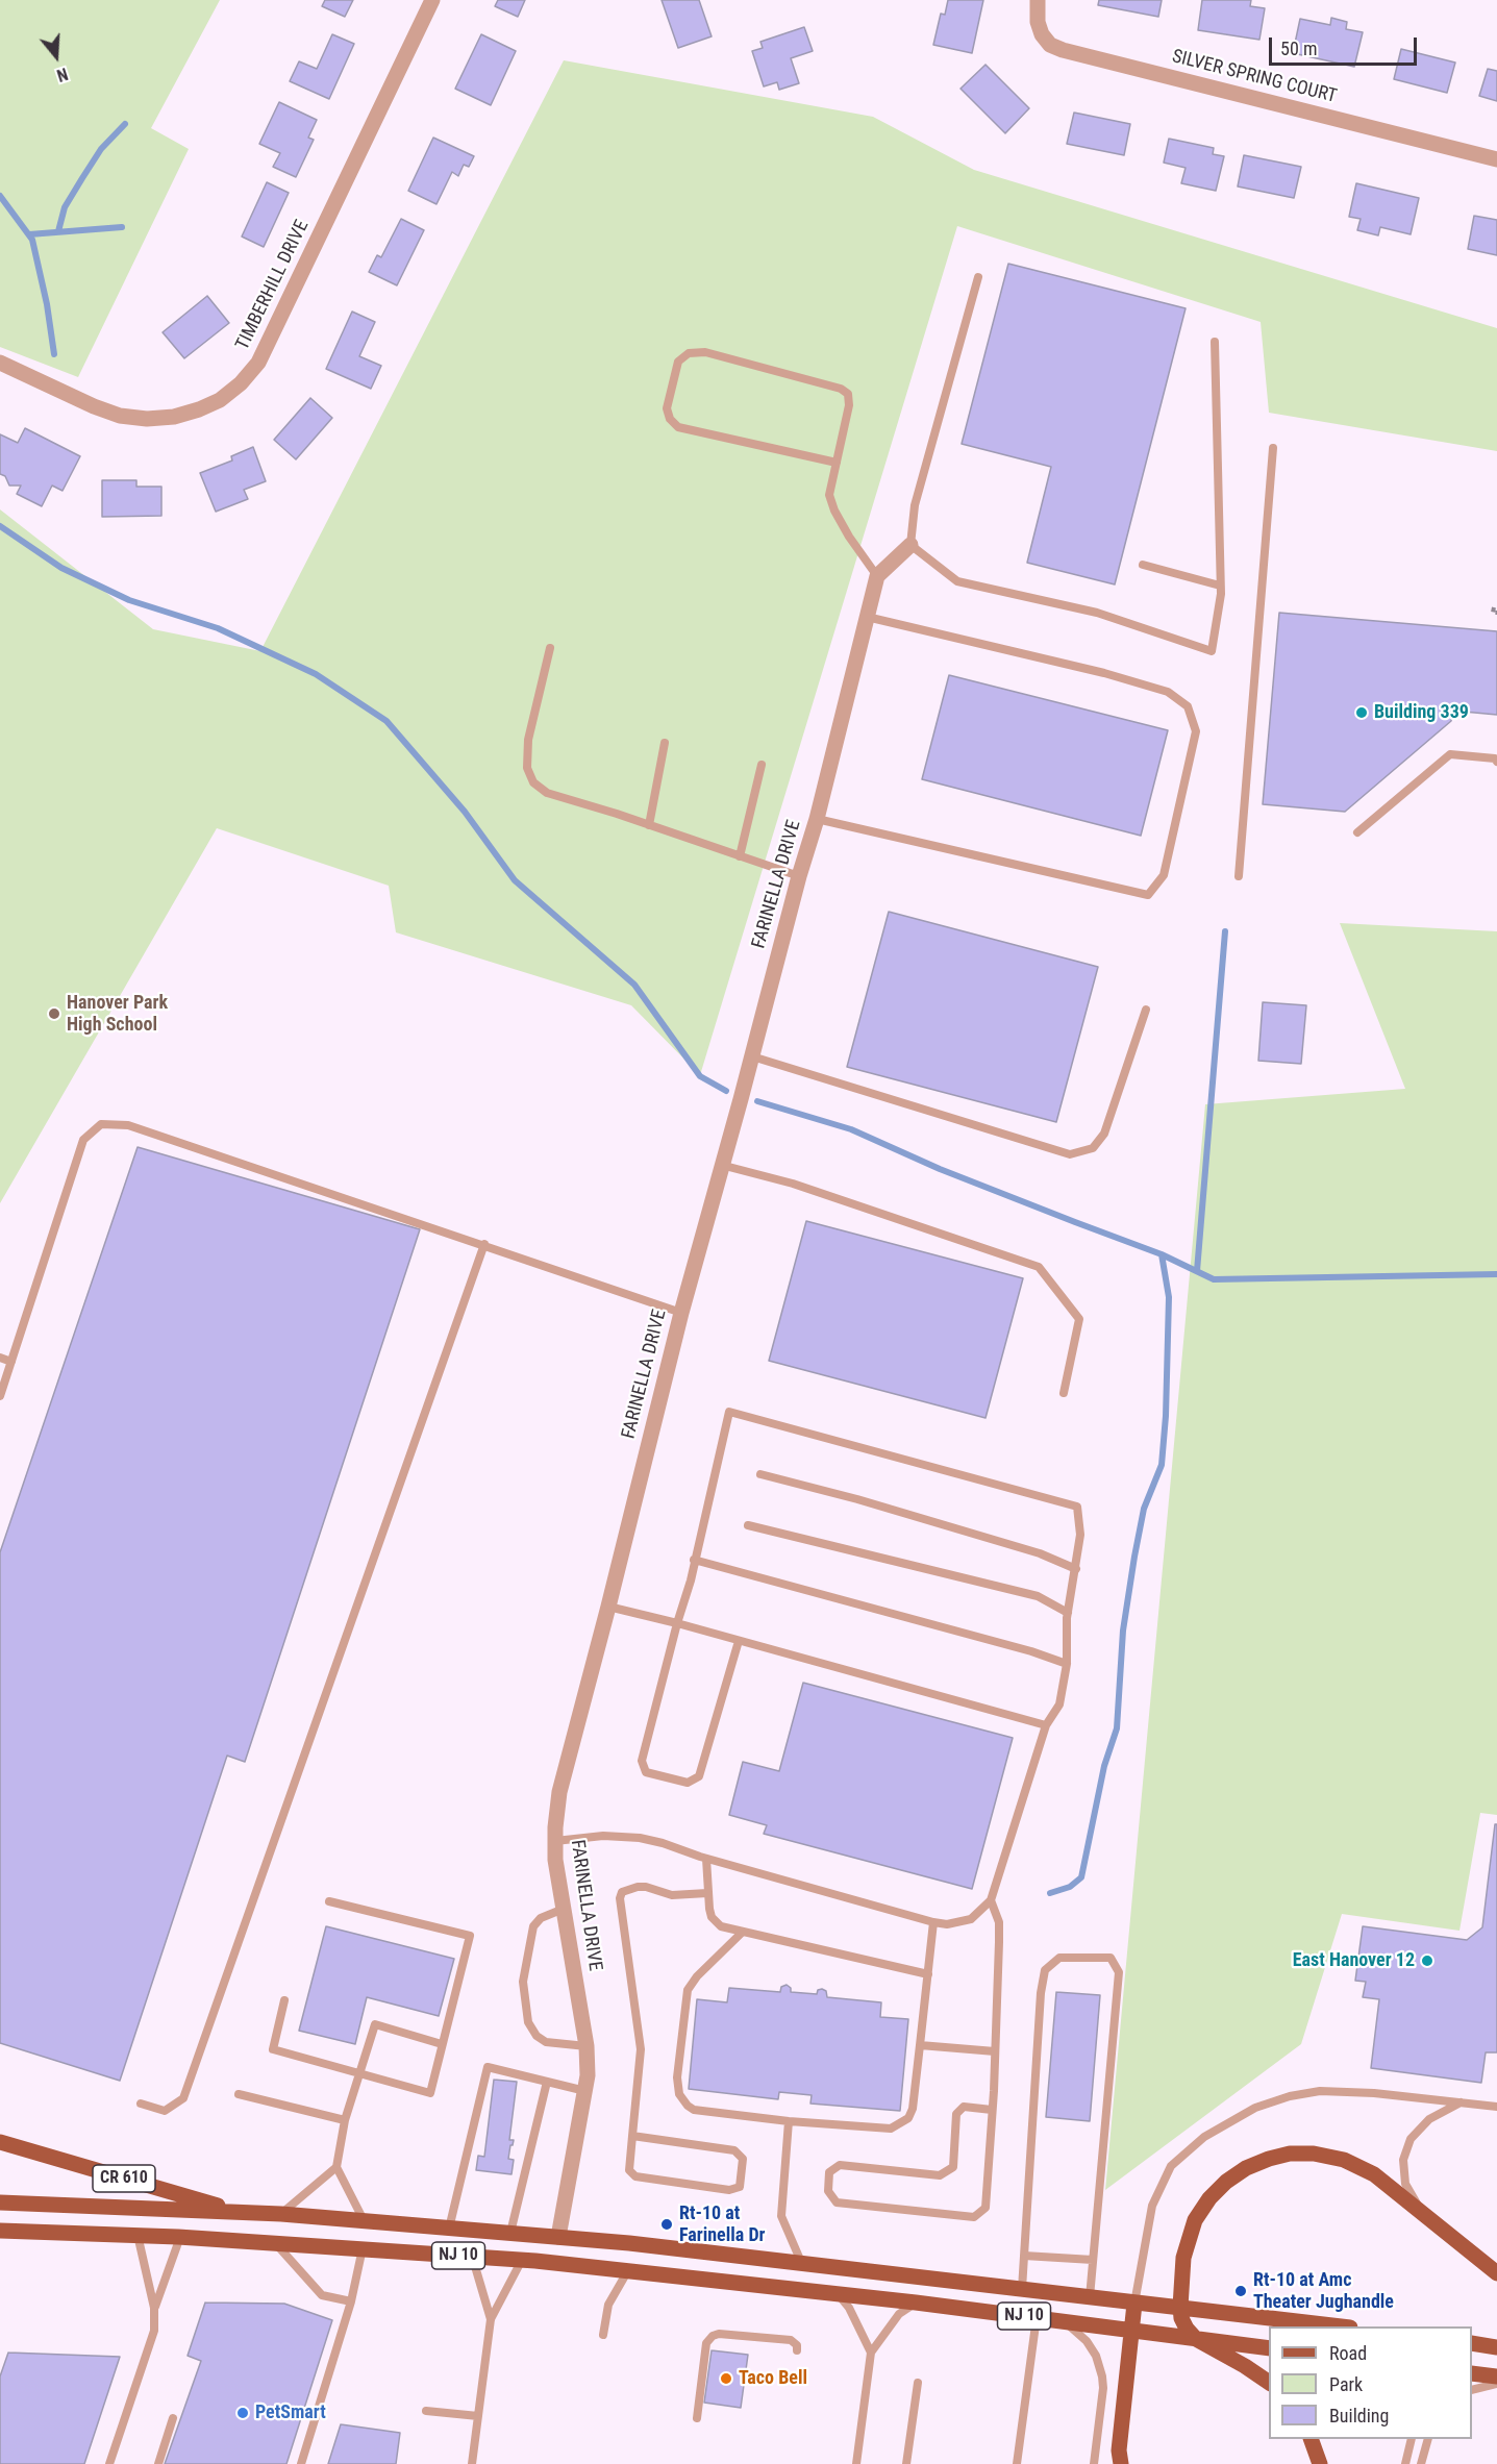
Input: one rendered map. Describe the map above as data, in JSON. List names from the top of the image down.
{
  "streets": {
    "main road": ["CR 610", "NJ 10"],
    "street": ["SILVER SPRING COURT", "TIMBERHILL DRIVE", "FARINELLA DRIVE"]
  },
  "crossings": [
    ["FARINELLA DRIVE", "NJ 10"],
    ["CR 610", "NJ 10"]
  ],
  "places": [
    "Building 339",
    "Hanover Park High School",
    "East Hanover 12",
    "Rt-10 at Farinella Dr",
    "Rt-10 at Amc Theater Jughandle",
    "Taco Bell",
    "PetSmart"
  ],
  "legend": ["Road", "Park", "Building"],
  "scale_bar": "50 m",
  "north": "bottom"
}
